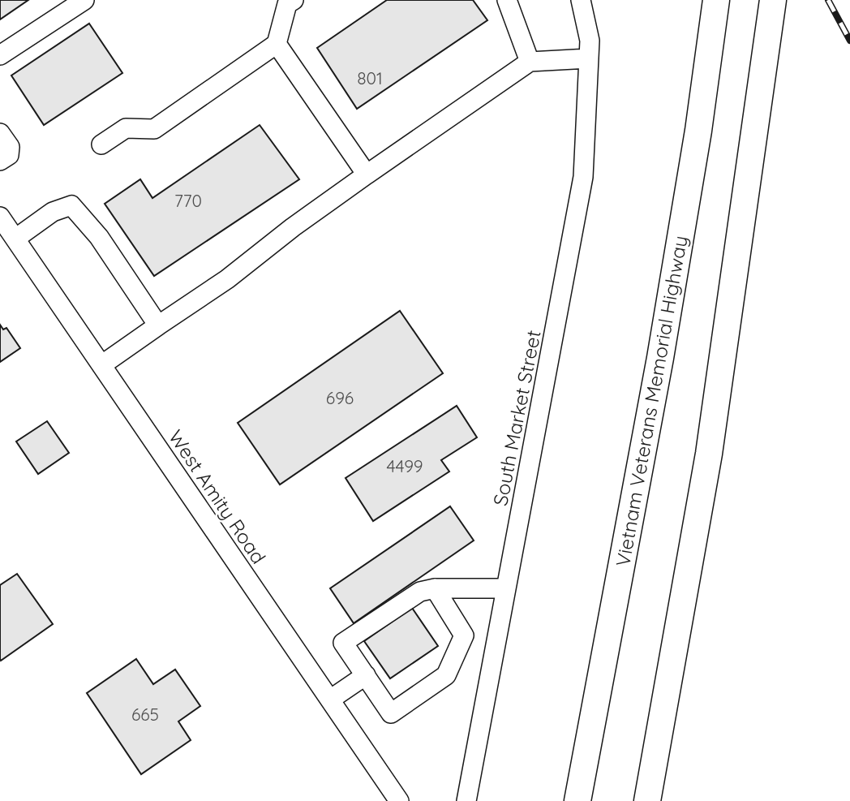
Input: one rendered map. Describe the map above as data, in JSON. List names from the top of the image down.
{
  "streets": {
    "highway": ["Vietnam Veterans Memorial Highway"],
    "street": ["South Market Street", "West Amity Road"]
  },
  "house_numbers": [
    "801",
    "770",
    "696",
    "4499",
    "665"
  ]
}
